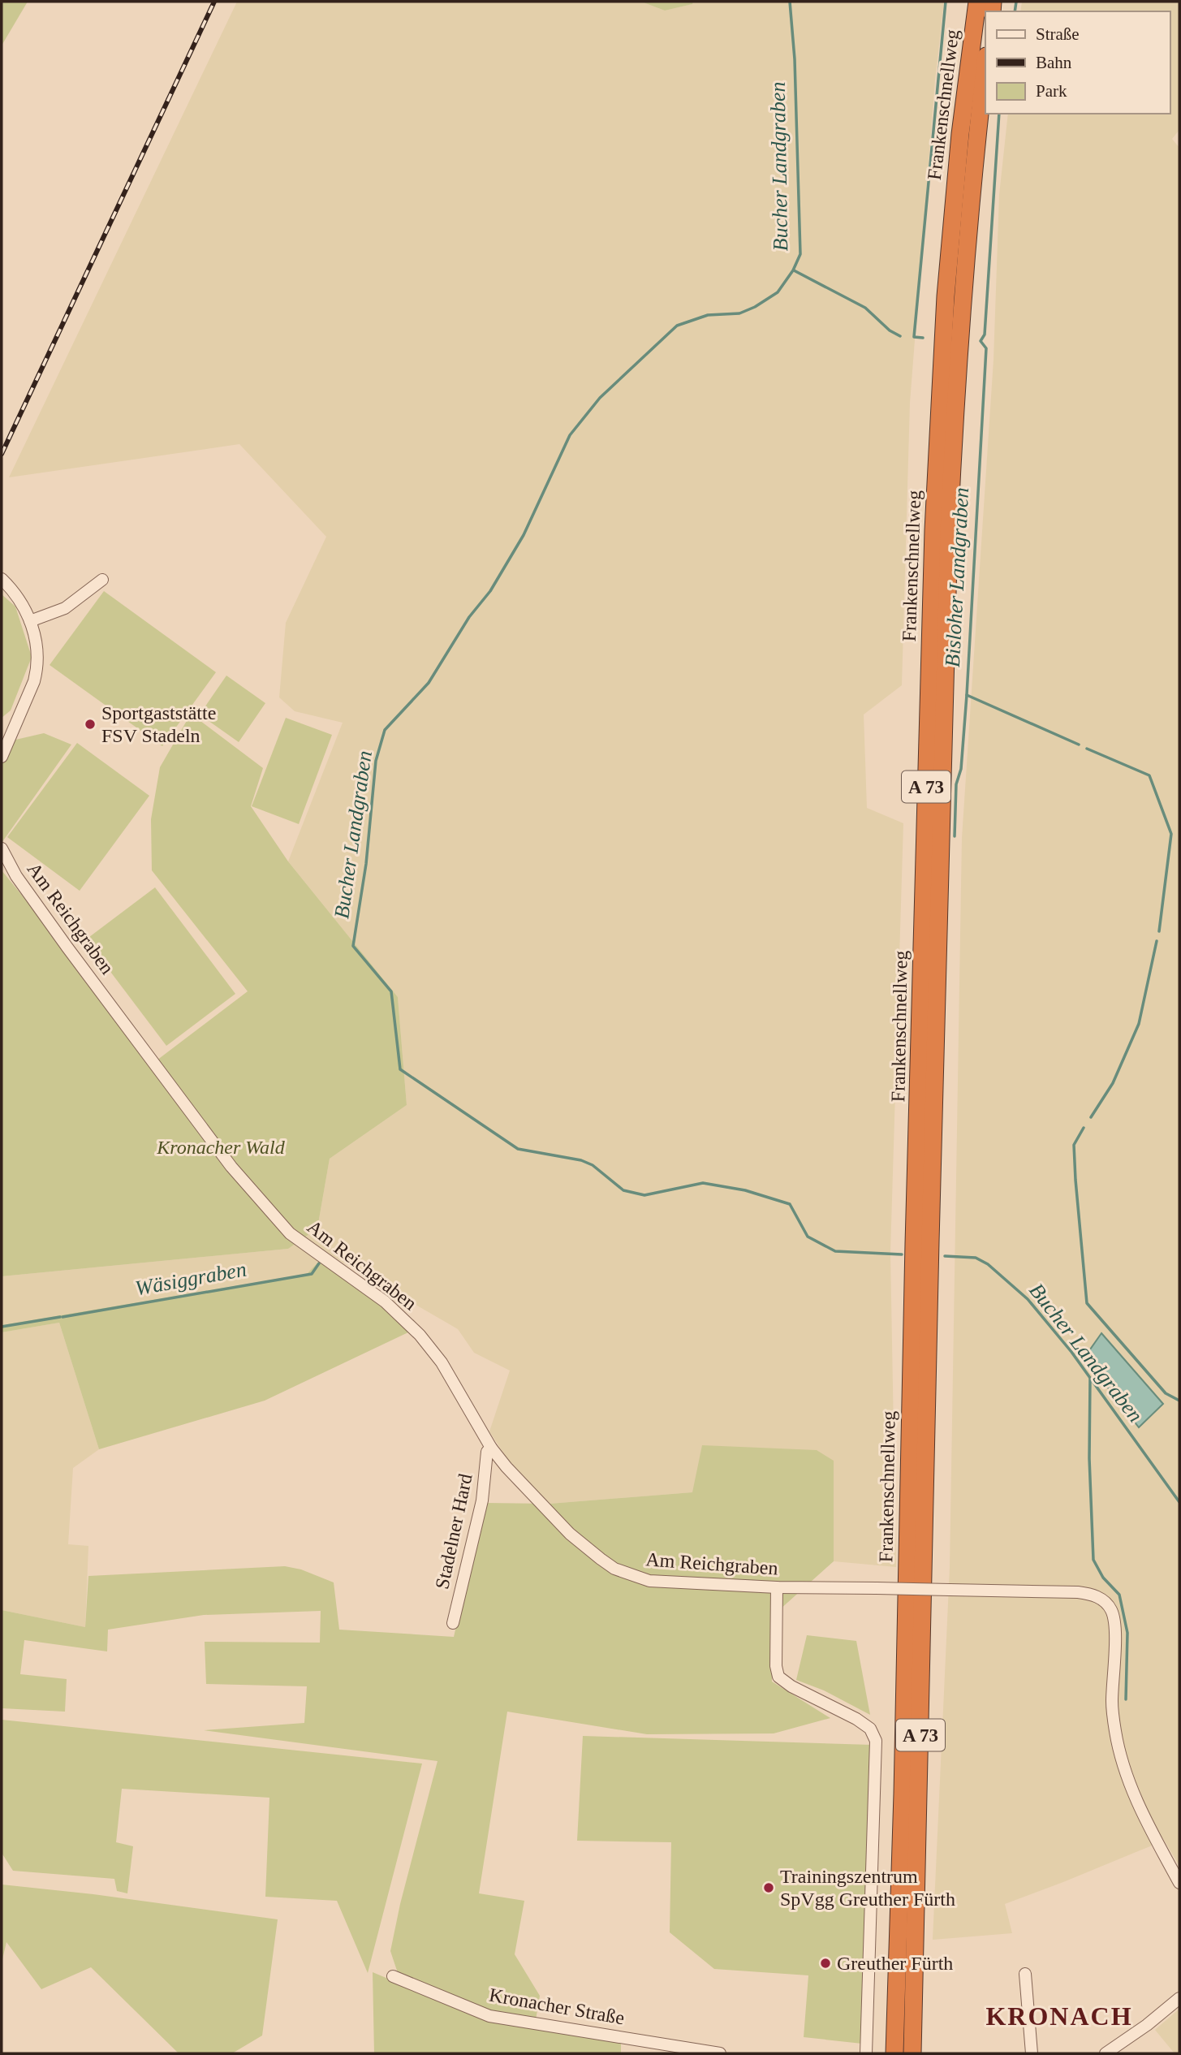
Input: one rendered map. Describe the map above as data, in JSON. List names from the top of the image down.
{
  "streets": {
    "highway": ["Frankenschnellweg", "A 73"],
    "street": ["Am Reichgraben", "Stadelner Hard", "Kronacher Straße"]
  },
  "crossings": [
    ["Am Reichgraben", "Stadelner Hard"]
  ],
  "districts": ["KRONACH"],
  "water": ["Bucher Landgraben", "Bisloher Landgraben", "Wäsiggraben"],
  "parks": ["Kronacher Wald"],
  "places": ["Sportgaststätte FSV Stadeln", "Trainingszentrum SpVgg Greuther Fürth", "Greuther Fürth"],
  "legend": ["Straße", "Bahn", "Park"]
}
